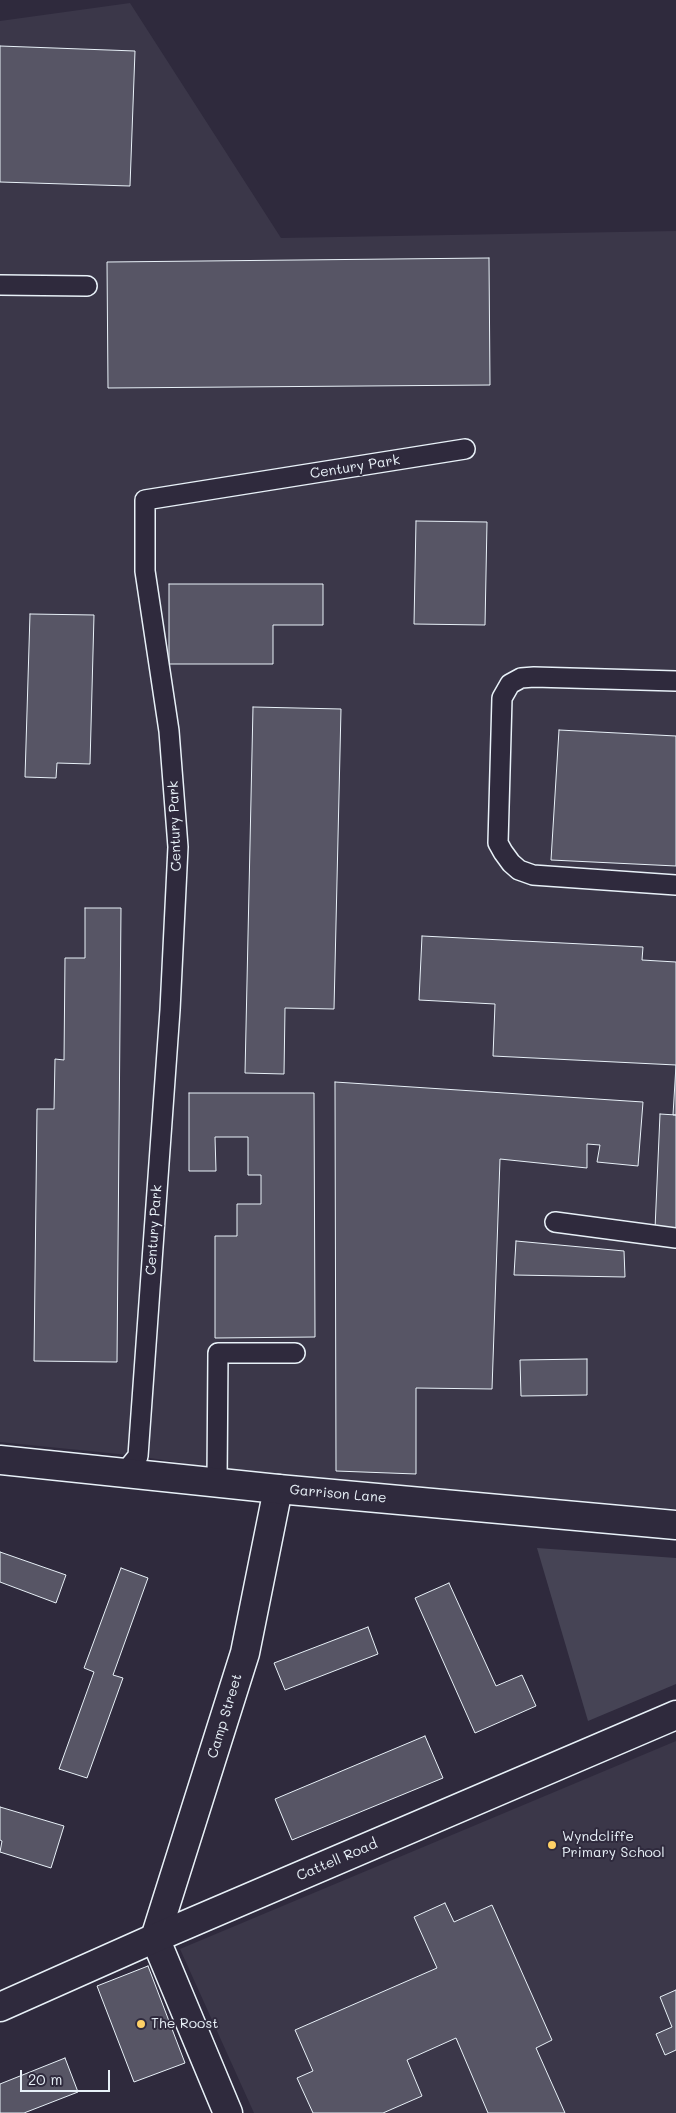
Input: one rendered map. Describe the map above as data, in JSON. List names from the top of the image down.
{
  "streets": {
    "street": ["Garrison Lane", "Camp Street", "Cattell Road"],
    "lane": ["Century Park"]
  },
  "crossings": [
    ["Century Park", "Garrison Lane"],
    ["Garrison Lane", "Camp Street"],
    ["Camp Street", "Cattell Road"]
  ],
  "places": ["Wyndcliffe Primary School", "The Roost"],
  "scale_bar": "20 m"
}
